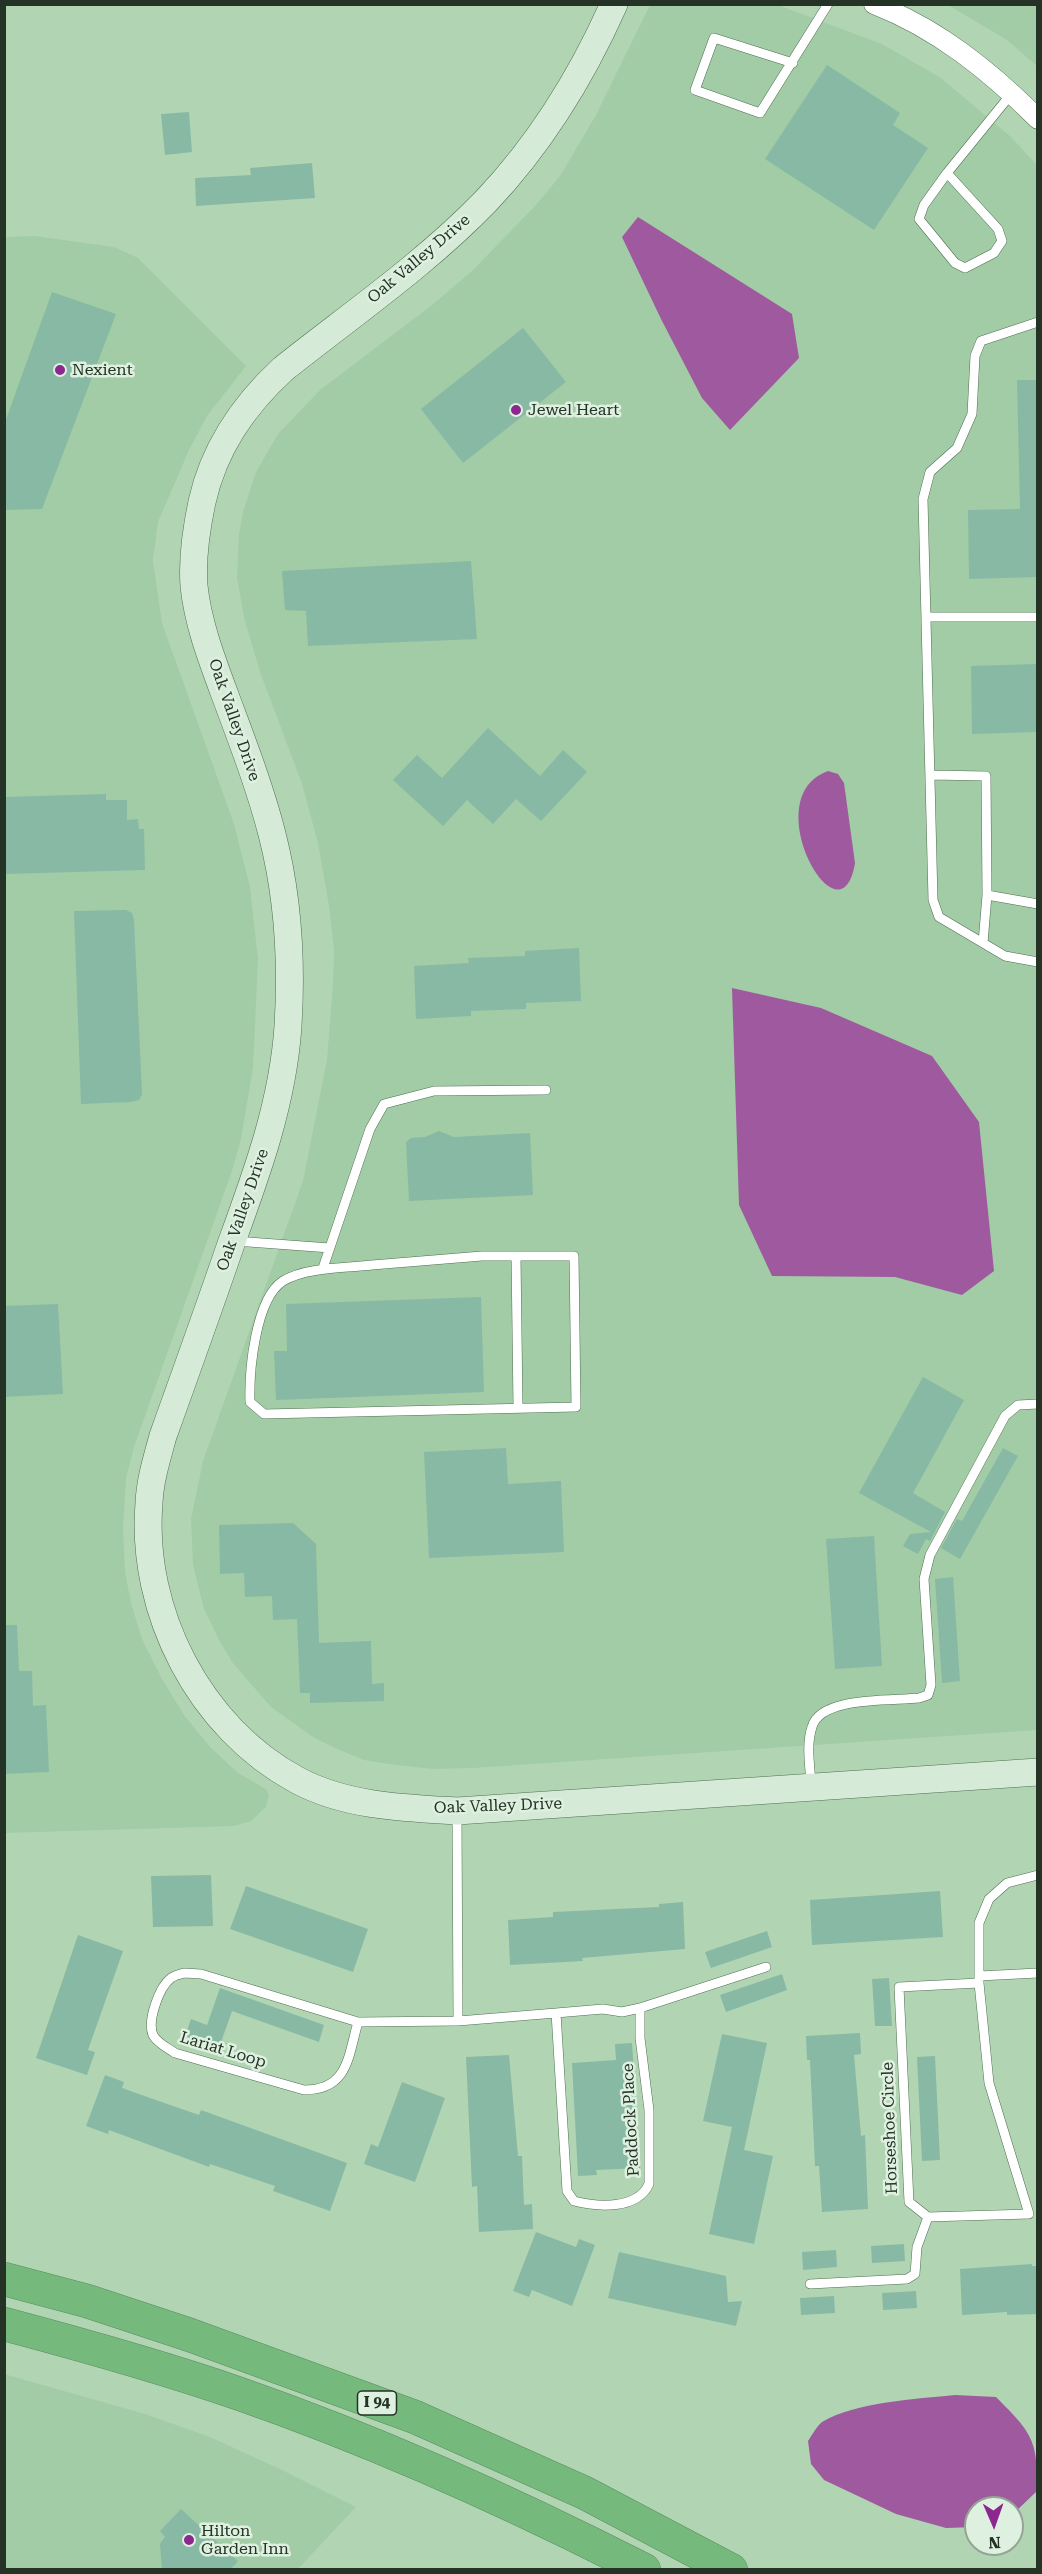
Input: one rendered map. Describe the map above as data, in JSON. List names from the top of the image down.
{
  "streets": {
    "highway": ["I 94"],
    "street": ["Oak Valley Drive"],
    "lane": ["Lariat Loop", "Paddock Place", "Horseshoe Circle"]
  },
  "places": ["Nexient", "Jewel Heart", "Hilton Garden Inn"],
  "north": "bottom"
}
